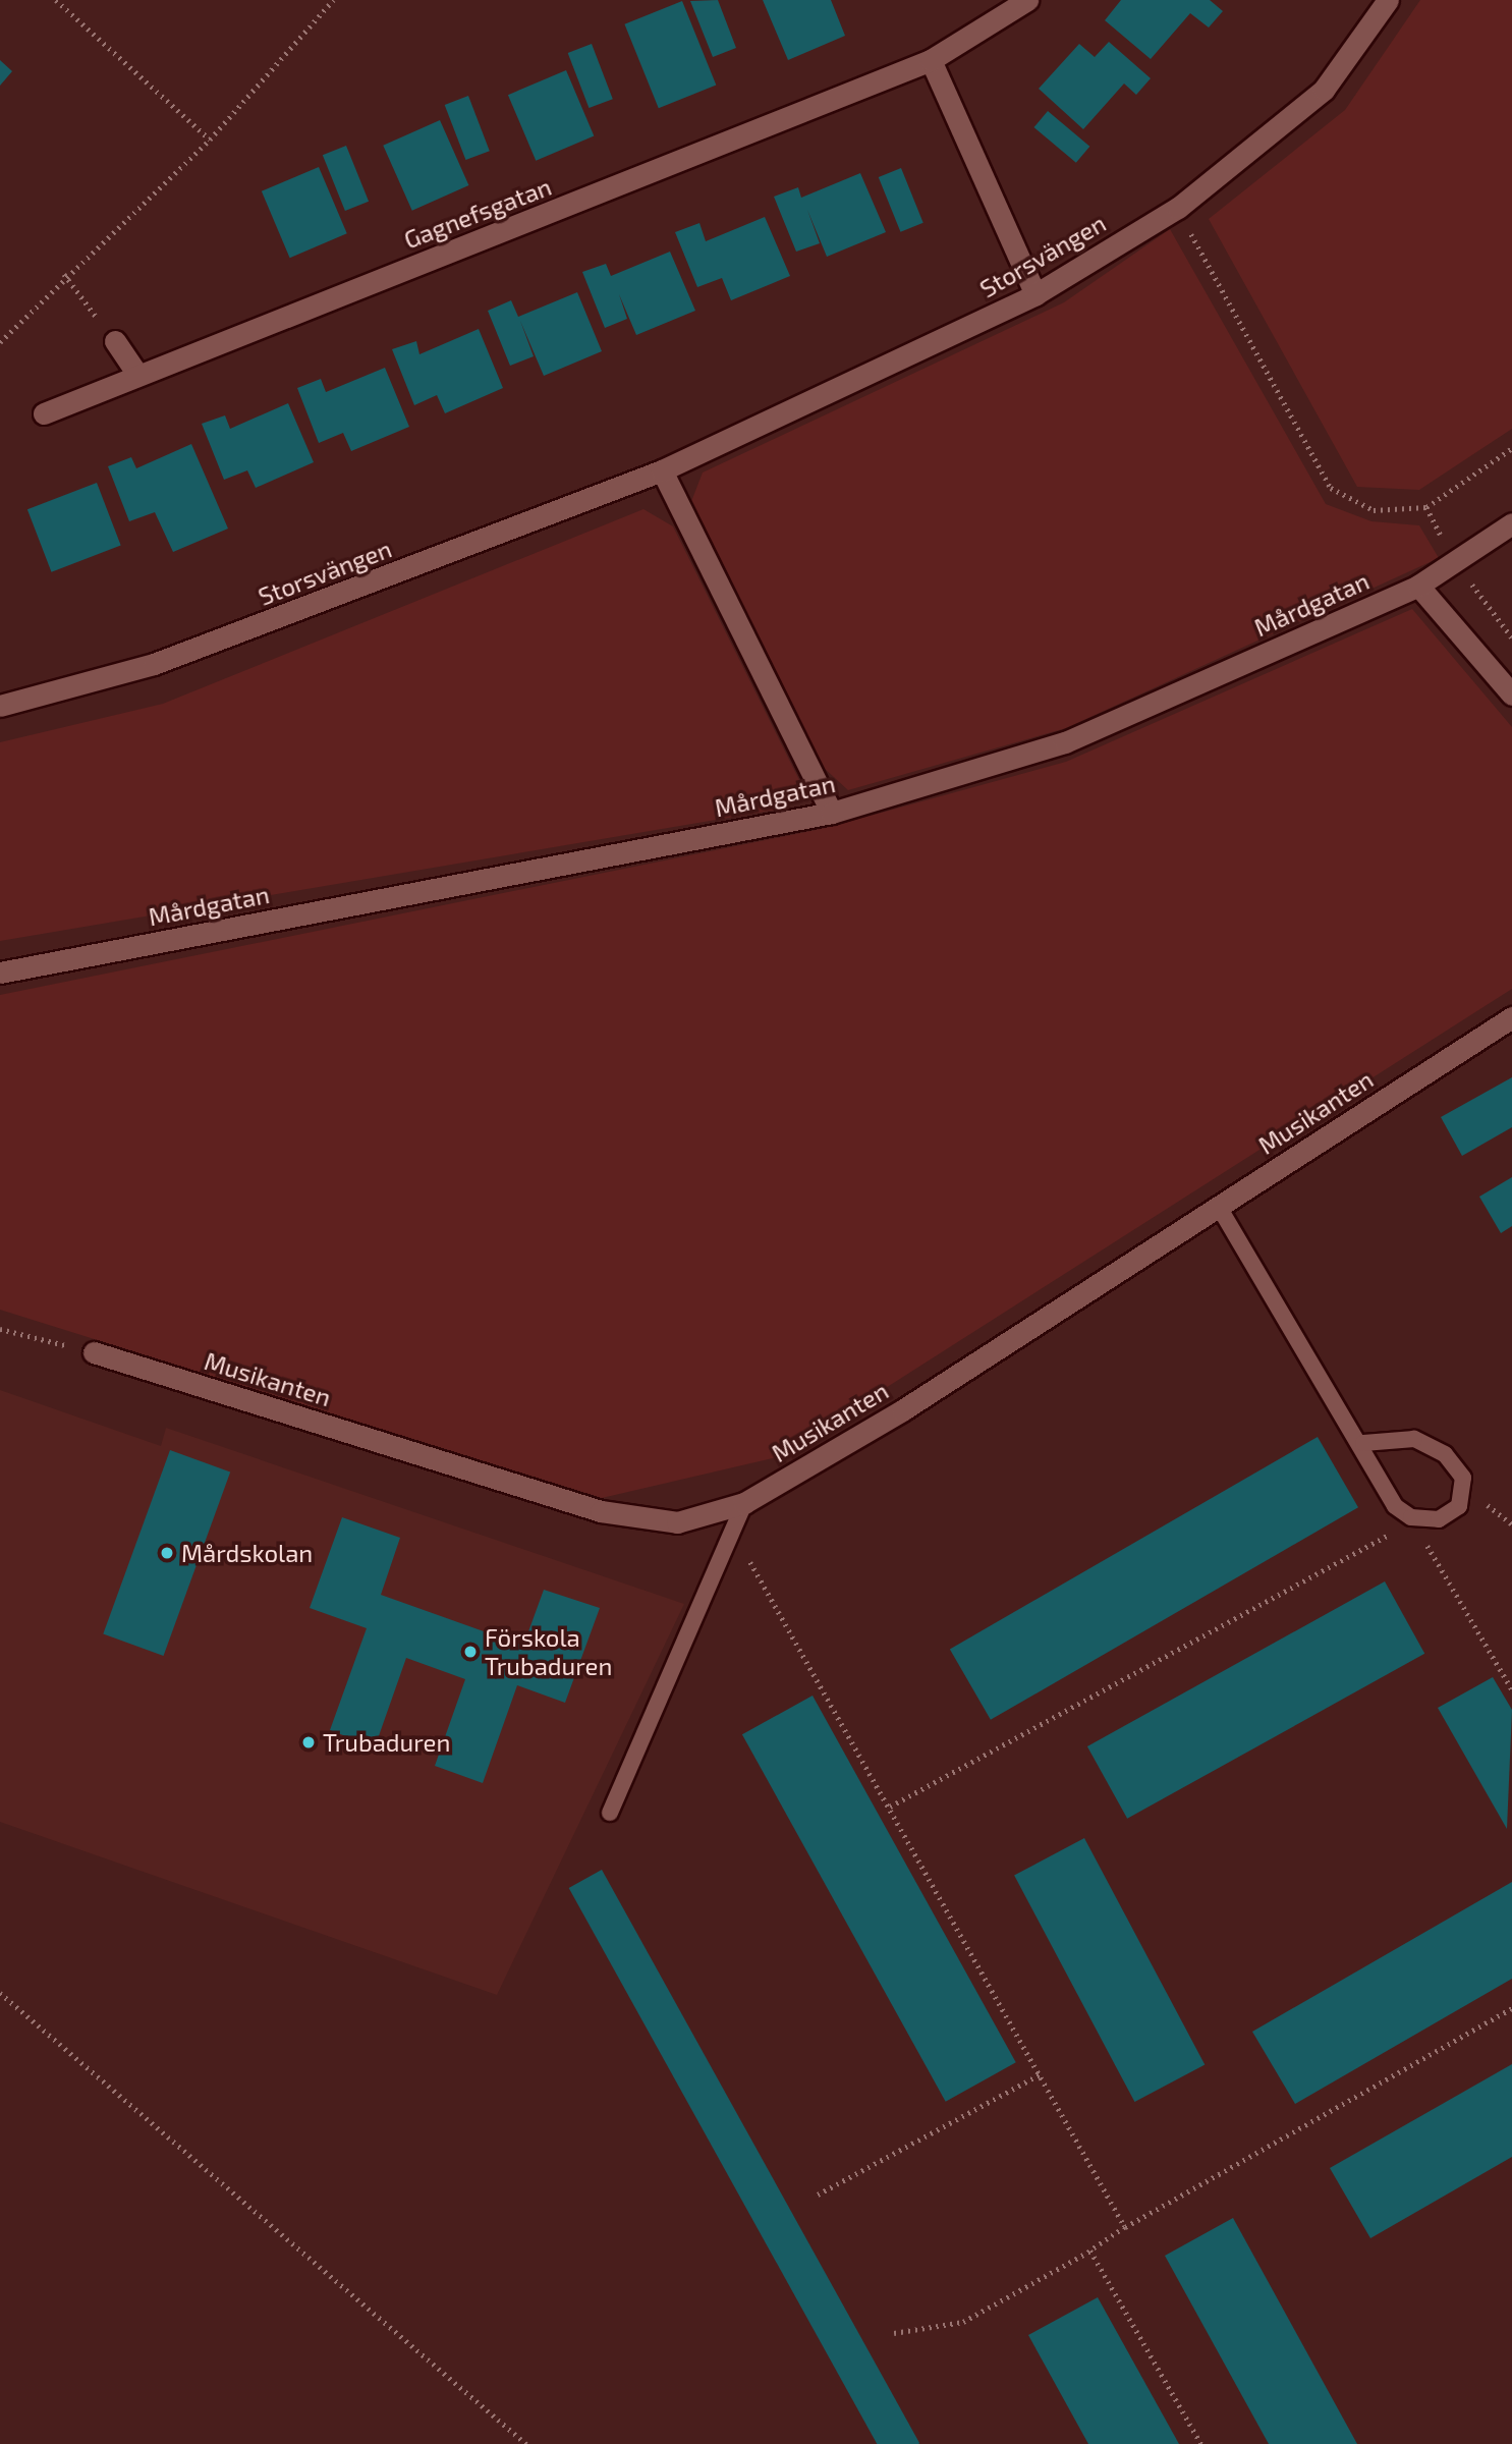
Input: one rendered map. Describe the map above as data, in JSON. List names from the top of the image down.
{
  "streets": {
    "street": [
      "Gagnefsgatan",
      "Storsvängen",
      "Mårdgatan",
      "Musikanten"
    ]
  },
  "places": ["Mårdskolan", "Förskola Trubaduren", "Trubaduren"]
}
